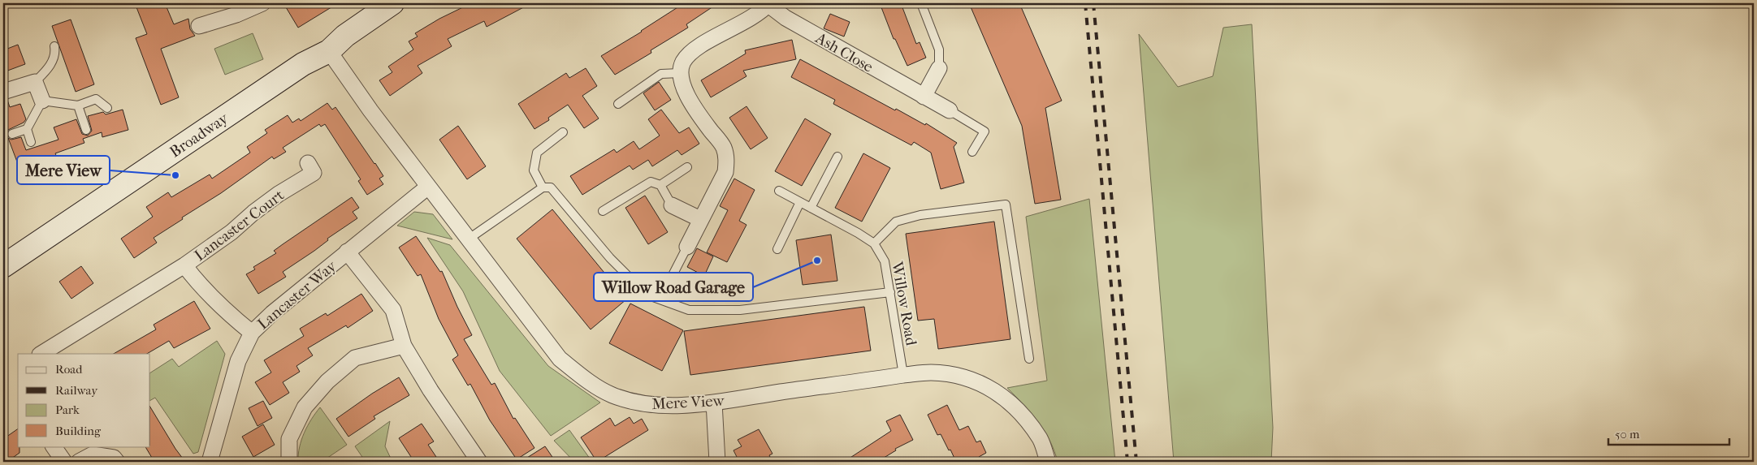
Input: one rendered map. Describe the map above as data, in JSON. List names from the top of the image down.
{
  "streets": {
    "main road": ["Broadway"],
    "street": [
      "Ash Close",
      "Lancaster Court",
      "Lancaster Way",
      "Mere View"
    ],
    "lane": ["Willow Road"]
  },
  "crossings": [
    ["Broadway", "Mere View"],
    ["Lancaster Court", "Lancaster Way"],
    ["Lancaster Way", "Mere View"],
    ["Willow Road", "Mere View"]
  ],
  "places": ["Mere View", "Willow Road Garage"],
  "legend": [
    "Road",
    "Railway",
    "Park",
    "Building"
  ],
  "scale_bar": "50 m"
}
